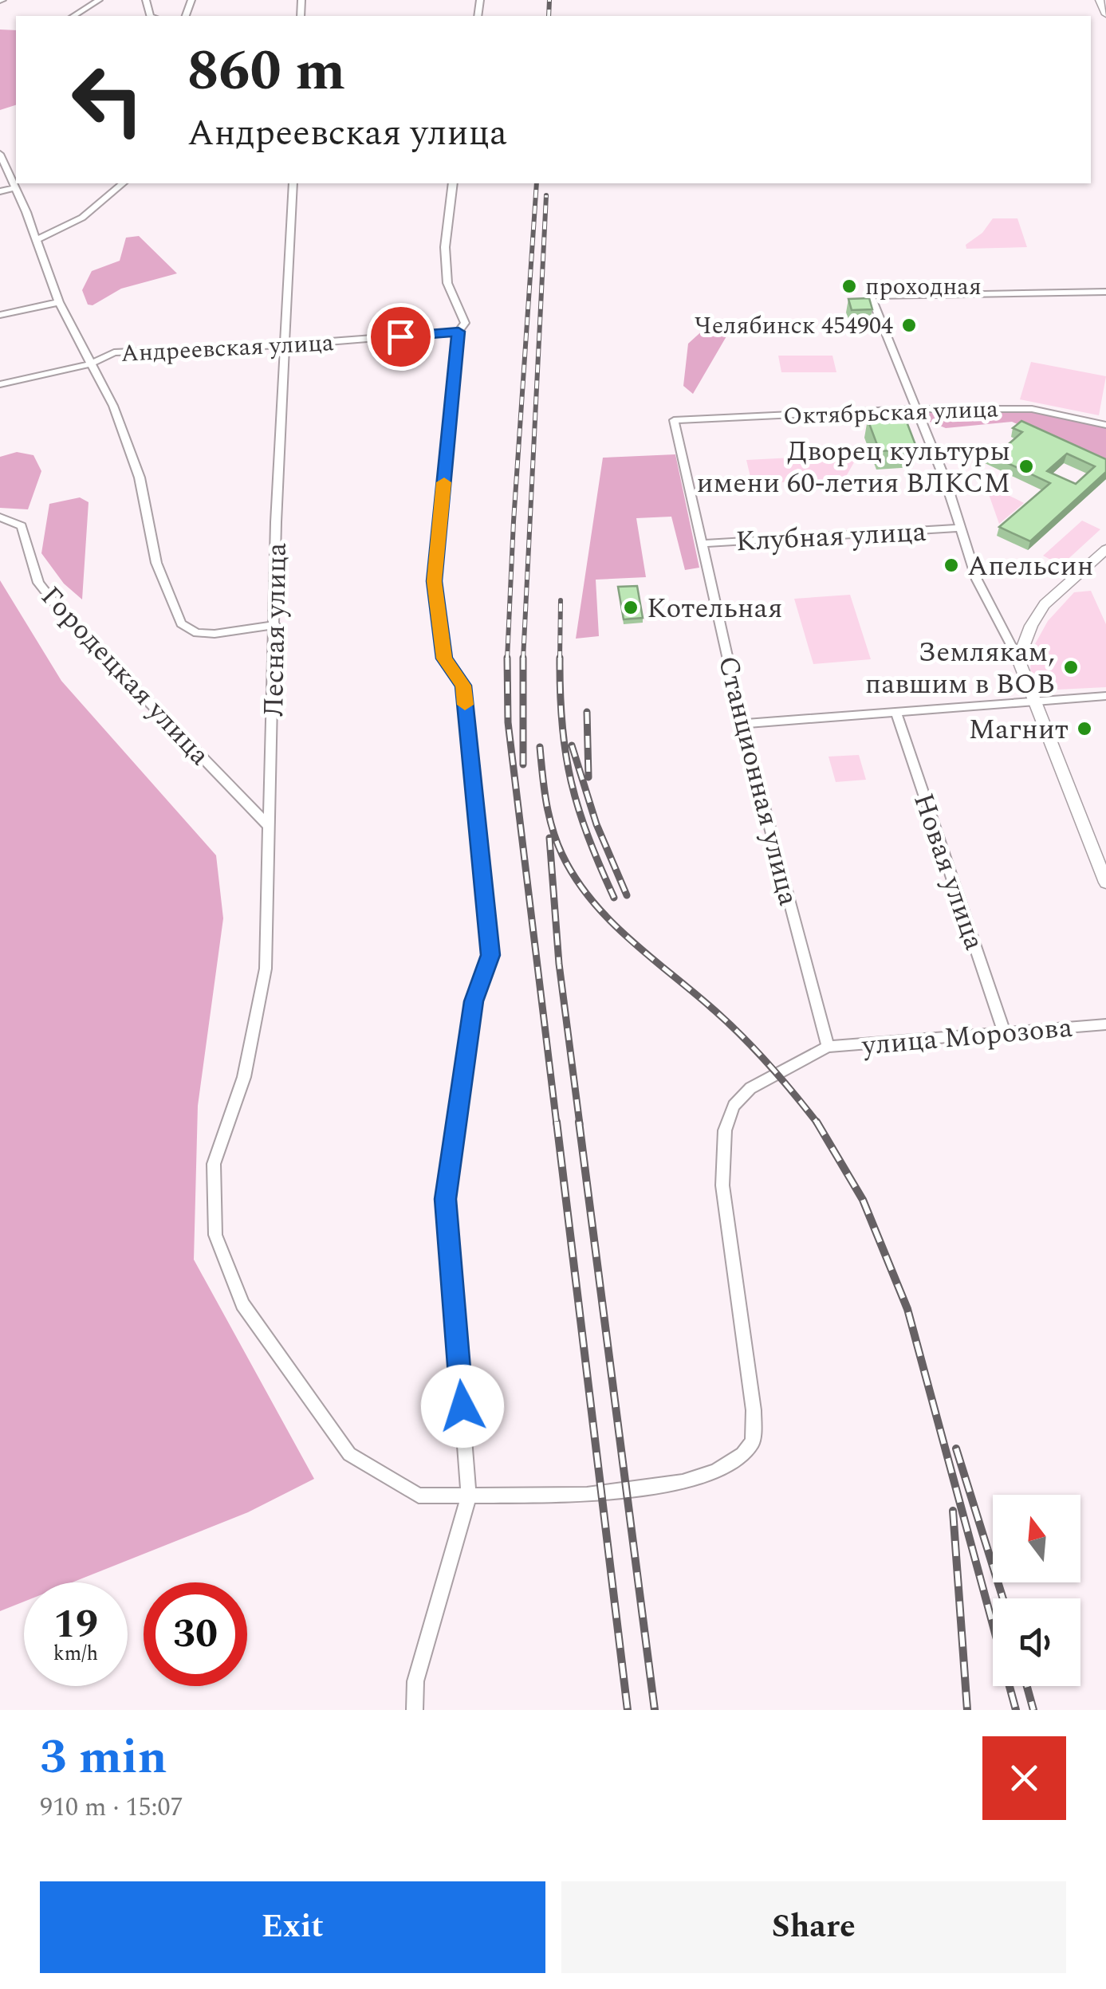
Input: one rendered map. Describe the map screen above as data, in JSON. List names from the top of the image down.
{
  "streets": {
    "street": [
      "Андреевская улица",
      "Октябрьская улица",
      "Клубная улица",
      "Лесная улица",
      "Городецкая улица",
      "Станционная улица",
      "Новая улица",
      "улица Морозова"
    ]
  },
  "crossings": [
    ["Андреевская улица", "Лесная улица"],
    ["Октябрьская улица", "Станционная улица"],
    ["Клубная улица", "Станционная улица"],
    ["Лесная улица", "Городецкая улица"],
    ["Лесная улица", "Станционная улица"],
    ["Лесная улица", "улица Морозова"],
    ["Станционная улица", "улица Морозова"],
    ["Новая улица", "улица Морозова"]
  ],
  "places": [
    "проходная",
    "Челябинск 454904",
    "Дворец культуры имени 60-летия ВЛКСМ",
    "Апельсин",
    "Котельная",
    "Землякам, павшим в ВОВ",
    "Магнит"
  ],
  "north": "top",
  "page": {
    "turn": ["860 m", "Андреевская улица"],
    "speed": "19 km/h",
    "limit": "30",
    "heading": ["3 min", "910 m · 15:07"],
    "buttons": ["Exit", "Share"]
  }
}
